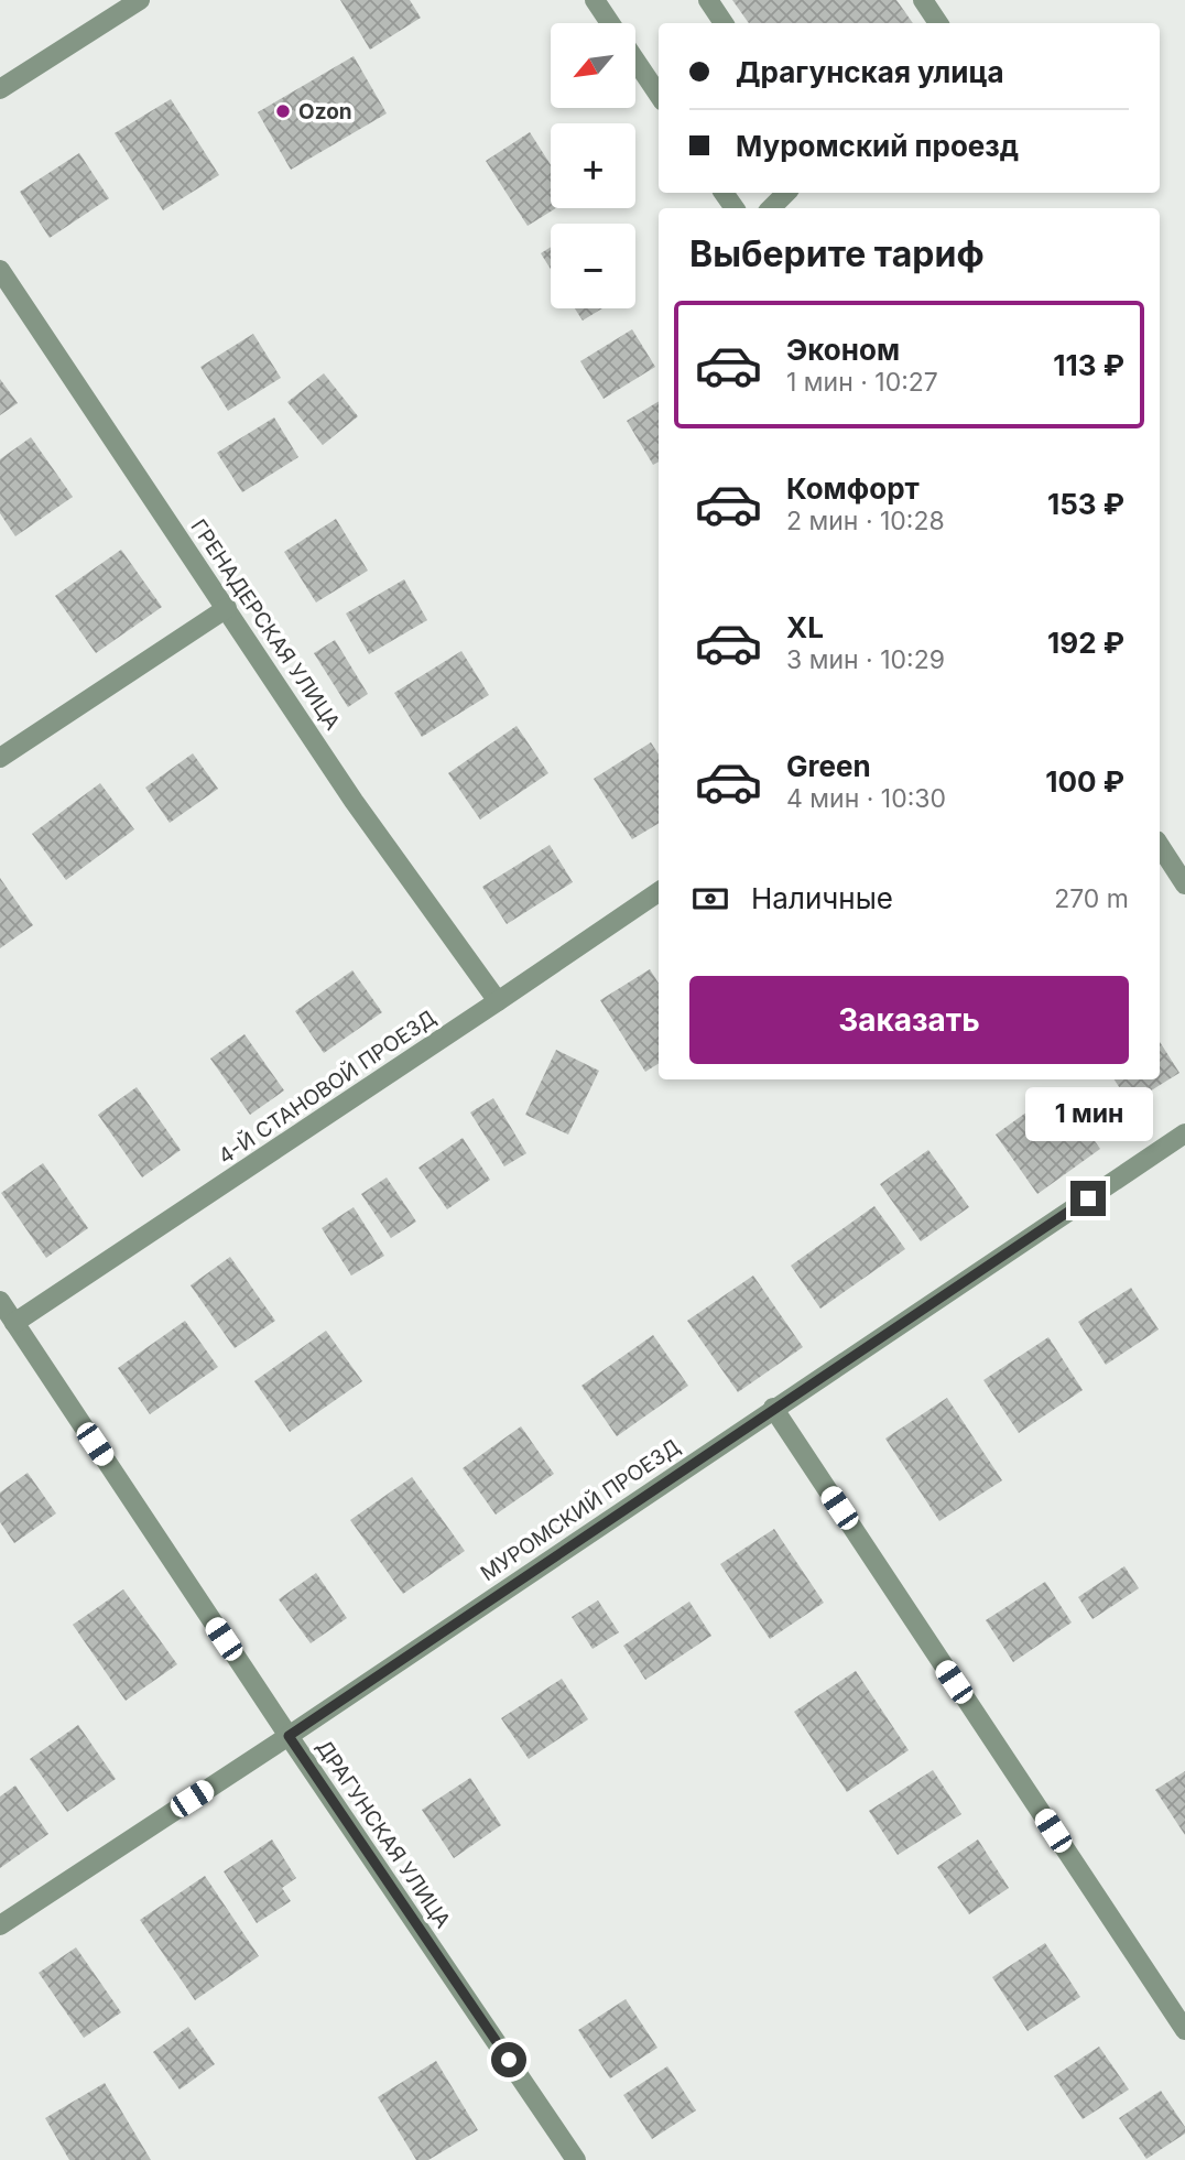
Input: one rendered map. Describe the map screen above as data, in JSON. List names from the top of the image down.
{
  "streets": {
    "street": [
      "ГРЕНАДЕРСКАЯ УЛИЦА",
      "4-Й СТАНОВОЙ ПРОЕЗД",
      "МУРОМСКИЙ ПРОЕЗД",
      "ДРАГУНСКАЯ УЛИЦА"
    ]
  },
  "crossings": [
    ["ГРЕНАДЕРСКАЯ УЛИЦА", "4-Й СТАНОВОЙ ПРОЕЗД"],
    ["4-Й СТАНОВОЙ ПРОЕЗД", "ДРАГУНСКАЯ УЛИЦА"],
    ["МУРОМСКИЙ ПРОЕЗД", "ДРАГУНСКАЯ УЛИЦА"]
  ],
  "places": ["Ozon"],
  "north": "bottom left",
  "page": {
    "map_buttons": ["+", "−"],
    "banner": ["Драгунская улица", "Муромский проезд"],
    "heading": "Выберите тариф",
    "list": [
      {
        "name": "Эконом",
        "note": "1 мин · 10:27",
        "value": "113 ₽"
      },
      {
        "name": "Комфорт",
        "note": "2 мин · 10:28",
        "value": "153 ₽"
      },
      {
        "name": "XL",
        "note": "3 мин · 10:29",
        "value": "192 ₽"
      },
      {
        "name": "Green",
        "note": "4 мин · 10:30",
        "value": "100 ₽"
      }
    ],
    "pay": ["Наличные", "270 m"],
    "buttons": "Заказать",
    "bubble": "1 мин"
  }
}
